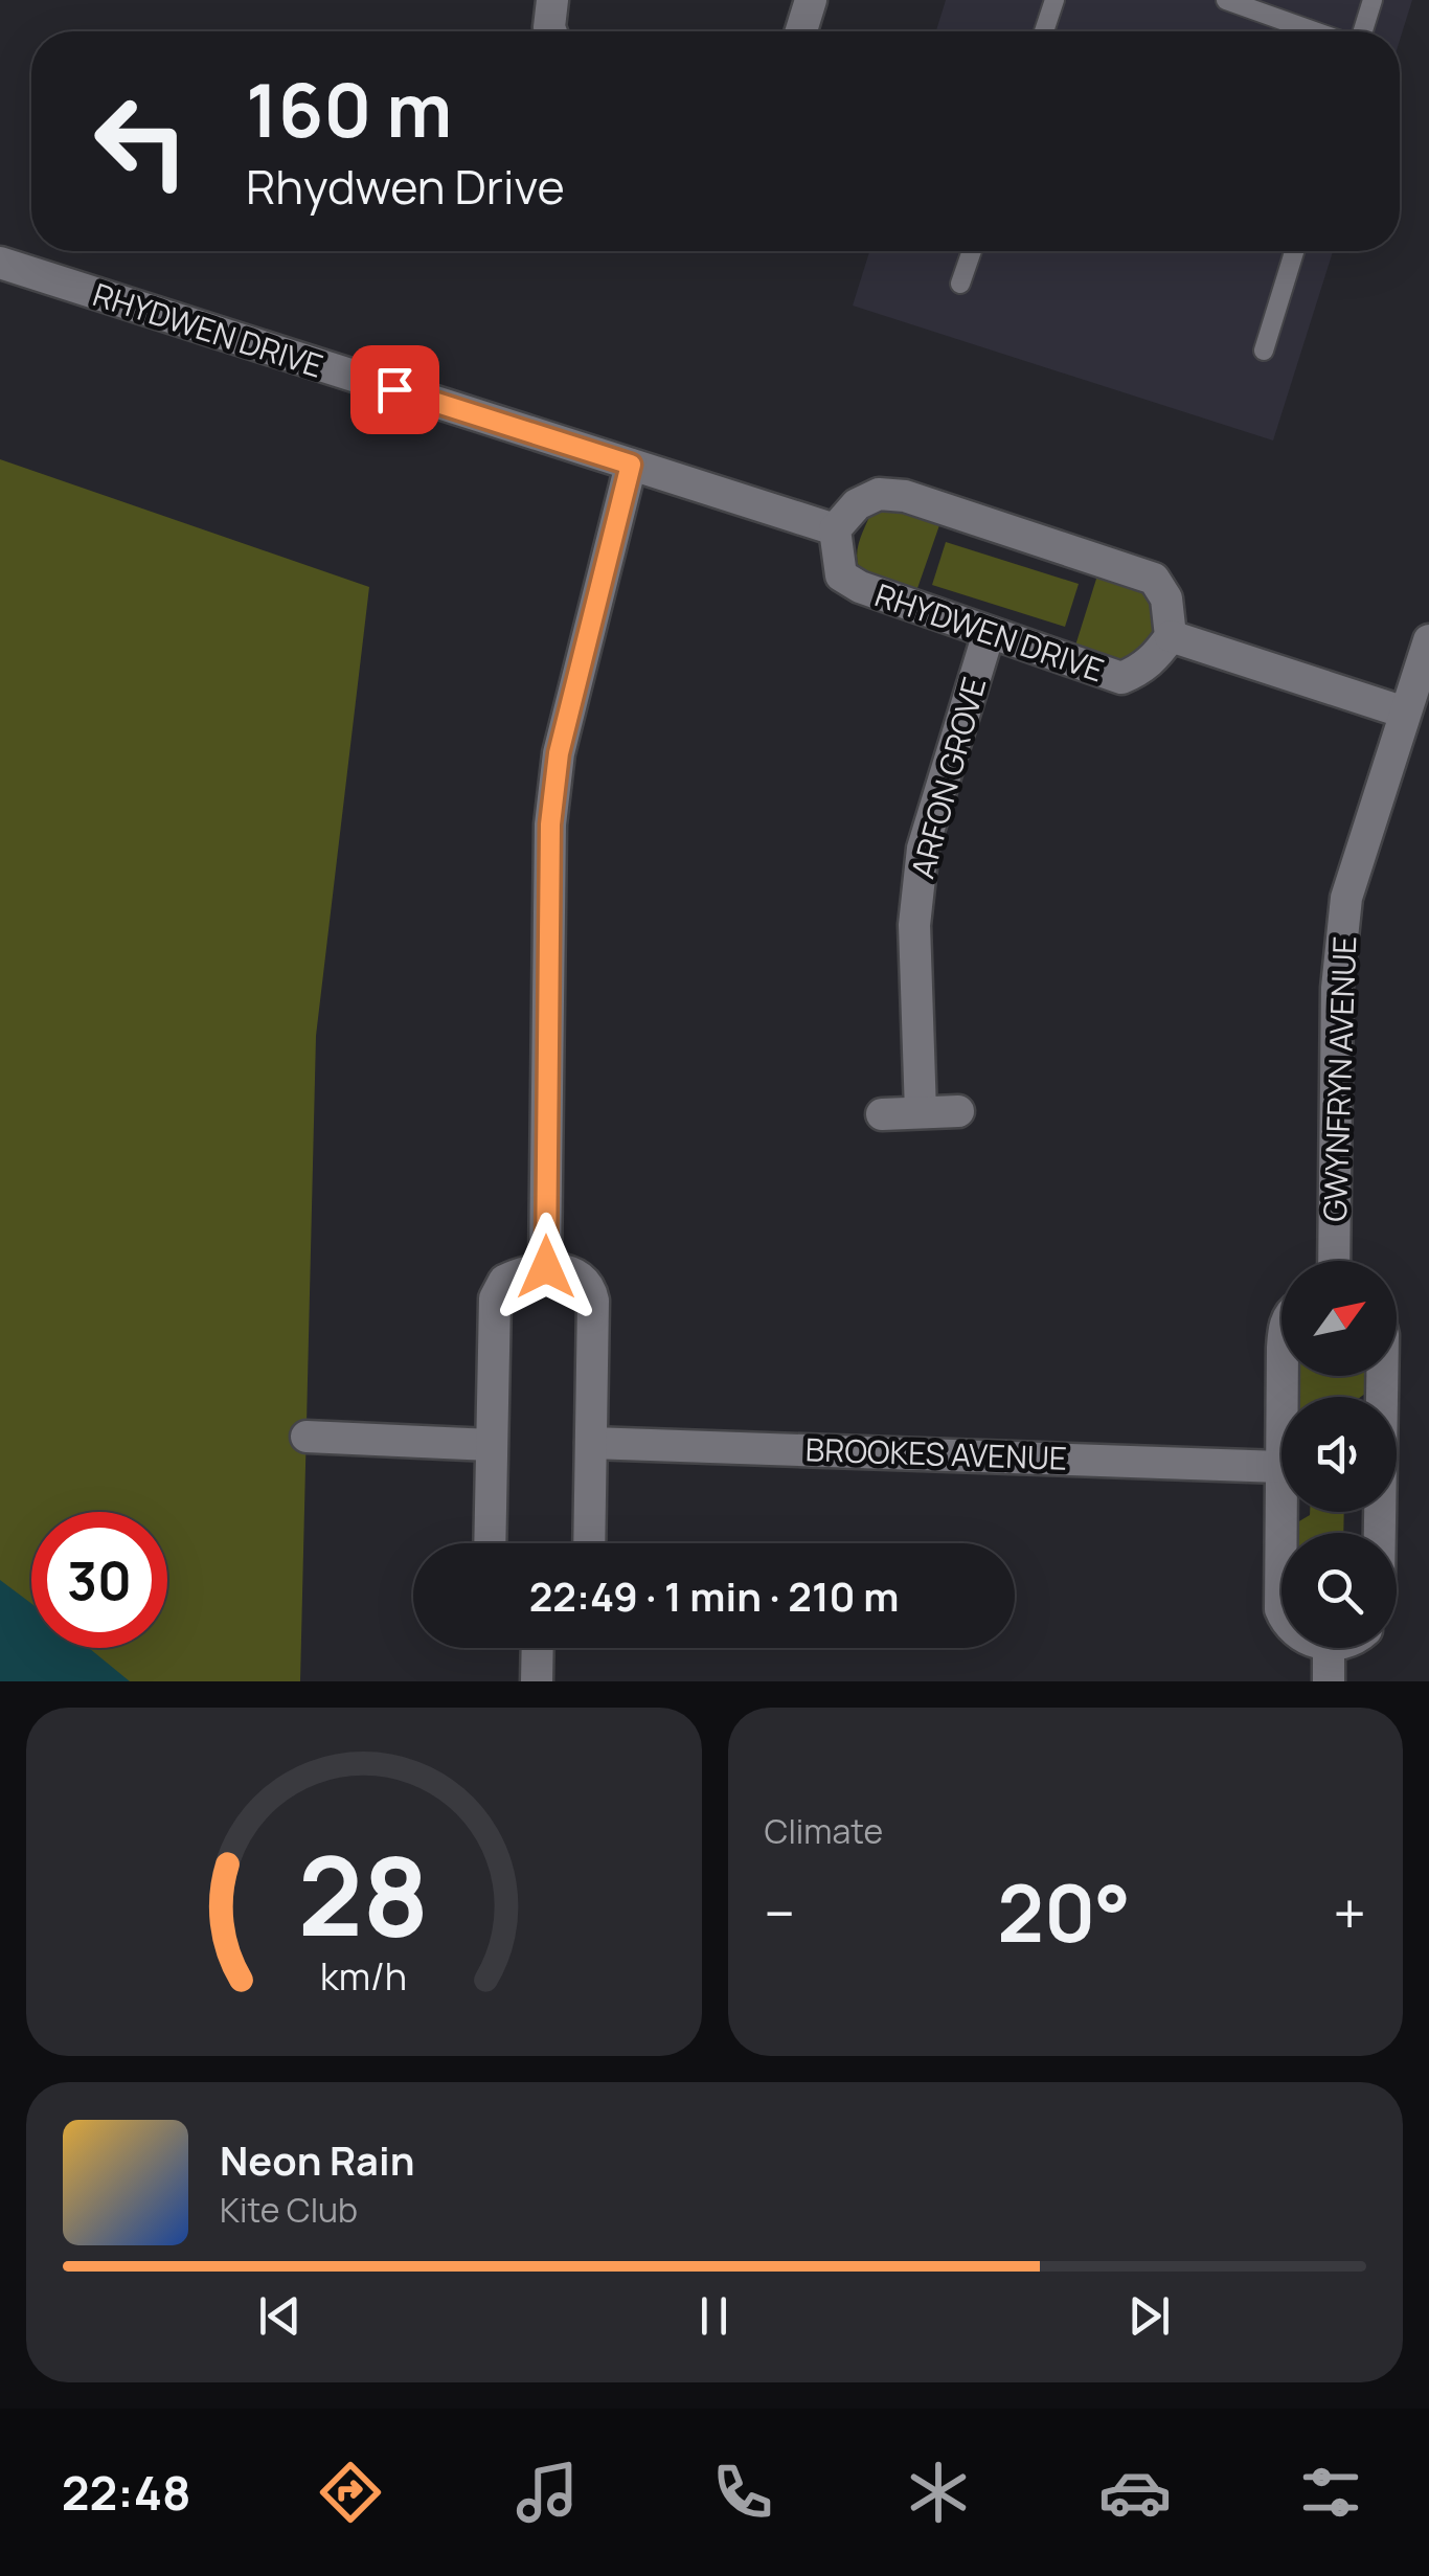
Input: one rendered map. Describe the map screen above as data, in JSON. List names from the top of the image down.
{
  "streets": {
    "street": [
      "RHYDWEN DRIVE",
      "ARFON GROVE",
      "GWYNFRYN AVENUE",
      "BROOKES AVENUE"
    ]
  },
  "crossings": [
    ["RHYDWEN DRIVE", "ARFON GROVE"]
  ],
  "north": "top right",
  "page": {
    "turn": ["160 m", "Rhydwen Drive"],
    "limit": "30",
    "trip": "22:49 · 1 min · 210 m",
    "tile": "Climate",
    "heat": ["−", "20°", "+"],
    "song": ["Neon Rain", "Kite Club"],
    "tabs": "22:48",
    "gauge": ["28", "km/h"]
  }
}
